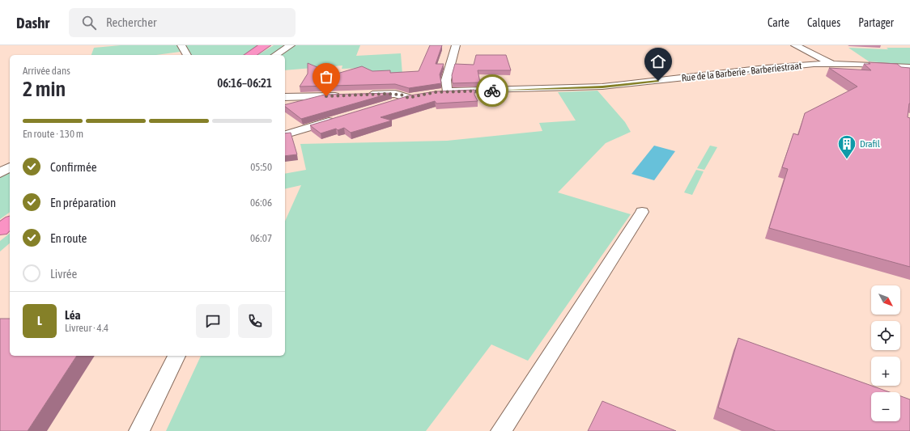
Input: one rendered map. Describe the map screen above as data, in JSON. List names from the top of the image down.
{
  "streets": {
    "street": ["Rue de la Barberie - Barberiestraat"]
  },
  "places": {
    "building": ["Drafil"]
  },
  "north": "bottom right",
  "page": {
    "header": "Dashr",
    "search": "Rechercher",
    "nav": ["Carte", "Calques", "Partager"],
    "heading": ["2 min", "Arrivée dans", "06:16–06:21"],
    "panel": ["Léa", "Livreur · 4.4"],
    "bar": "En route · 130 m",
    "list": [
      ["Confirmée", "05:50"],
      ["En préparation", "06:06"],
      ["En route", "06:07"],
      "Livrée"
    ],
    "map_buttons": ["+", "−"],
    "round": "L"
  }
}
